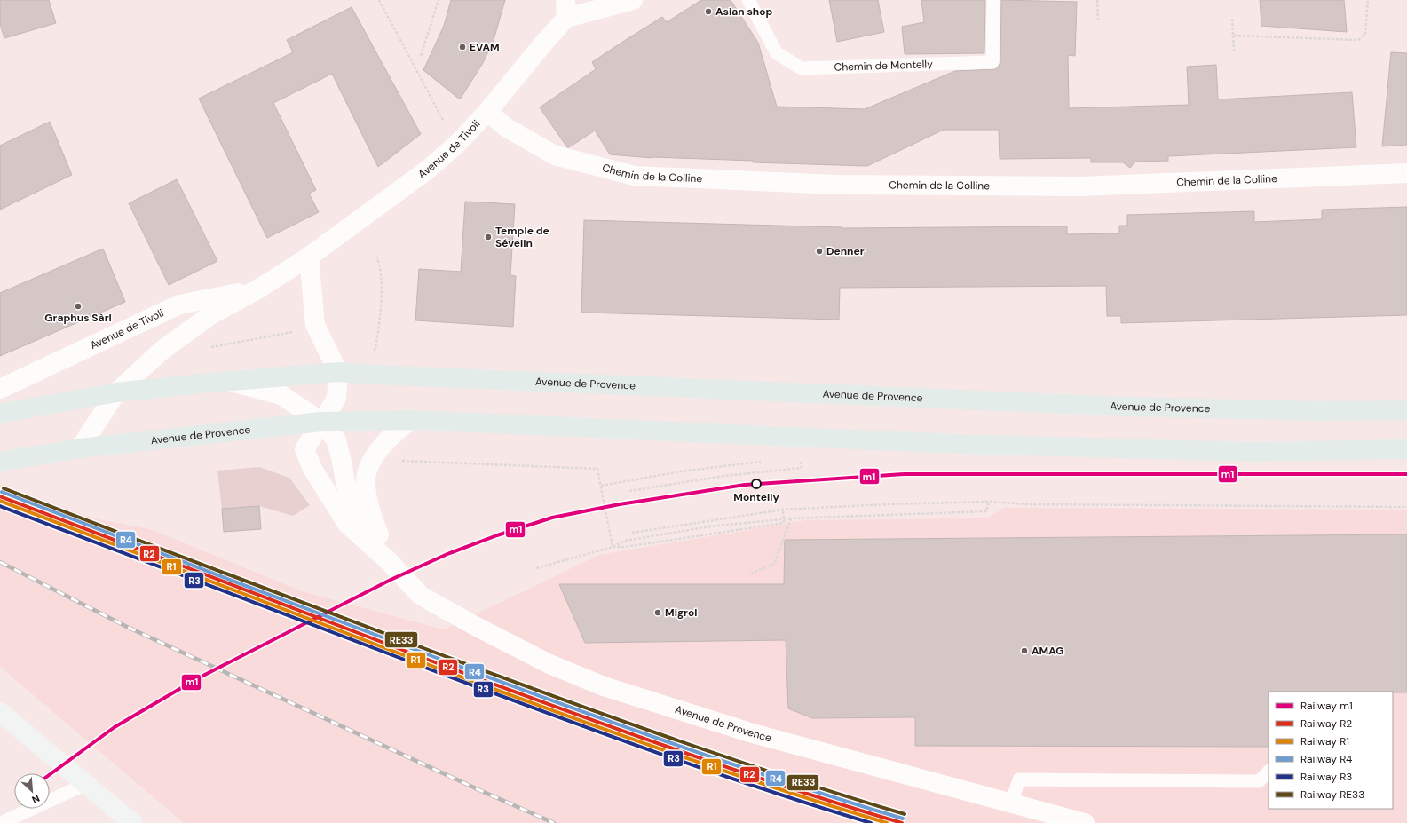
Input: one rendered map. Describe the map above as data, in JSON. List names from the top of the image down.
{
  "streets": {
    "main road": ["Avenue de Provence"],
    "street": ["Avenue de Tivoli", "Chemin de la Colline"],
    "lane": ["Chemin de Montelly"]
  },
  "crossings": [
    ["Avenue de Tivoli", "Chemin de la Colline"],
    ["Avenue de Tivoli", "Avenue de Provence"]
  ],
  "places": [
    "Asian shop",
    "EVAM",
    "Temple de Sévelin",
    "Denner",
    "Graphus Sàrl",
    "Montelly",
    "Migrol",
    "AMAG"
  ],
  "lines": [
    "rail line m1",
    "rail line RE33",
    "rail line R4",
    "rail line R2",
    "rail line R1",
    "rail line R3"
  ],
  "legend": [
    "Railway m1",
    "Railway R2",
    "Railway R1",
    "Railway R4",
    "Railway R3",
    "Railway RE33"
  ],
  "north": "bottom right"
}
